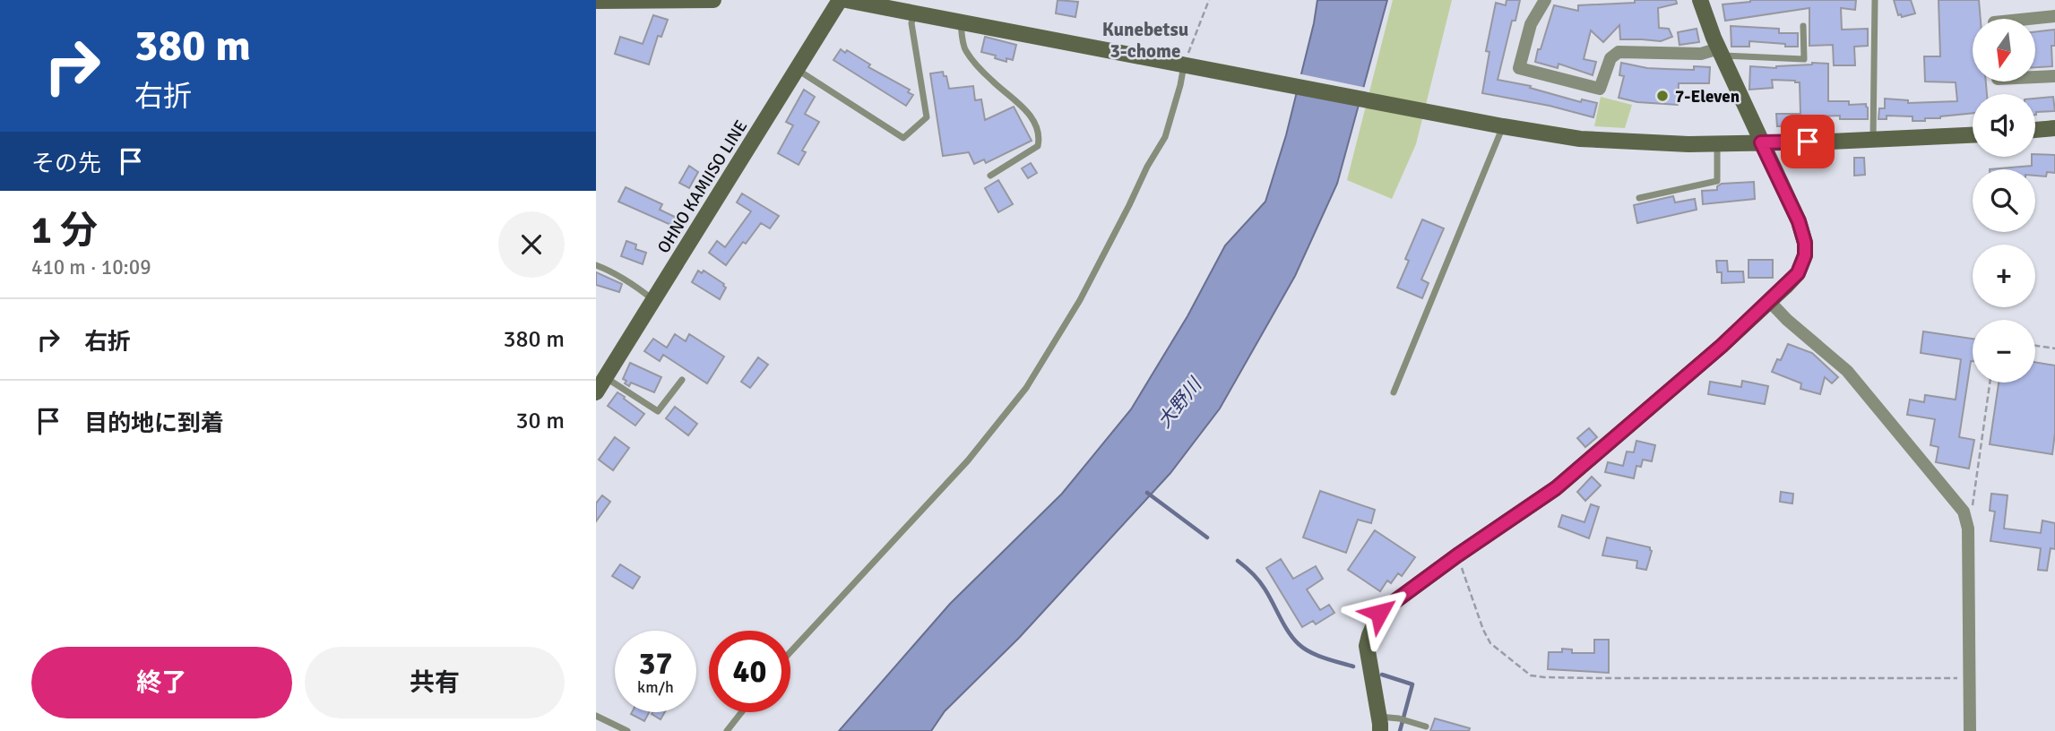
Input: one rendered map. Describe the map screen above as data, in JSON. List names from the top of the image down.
{
  "streets": {
    "street": ["OHNO KAMIISO LINE"]
  },
  "districts": ["Kunebetsu 3-chome"],
  "water": ["大野川"],
  "places": ["7-Eleven"],
  "north": "bottom",
  "page": {
    "turn": ["380 m", "右折"],
    "map_buttons": ["+", "−"],
    "then": "その先",
    "heading": ["1 分", "410 m · 10:09"],
    "list": [
      {
        "name": "右折",
        "value": "380 m"
      },
      {
        "name": "目的地に到着",
        "value": "30 m"
      }
    ],
    "speed": "37 km/h",
    "limit": "40",
    "buttons": ["終了", "共有"]
  }
}
